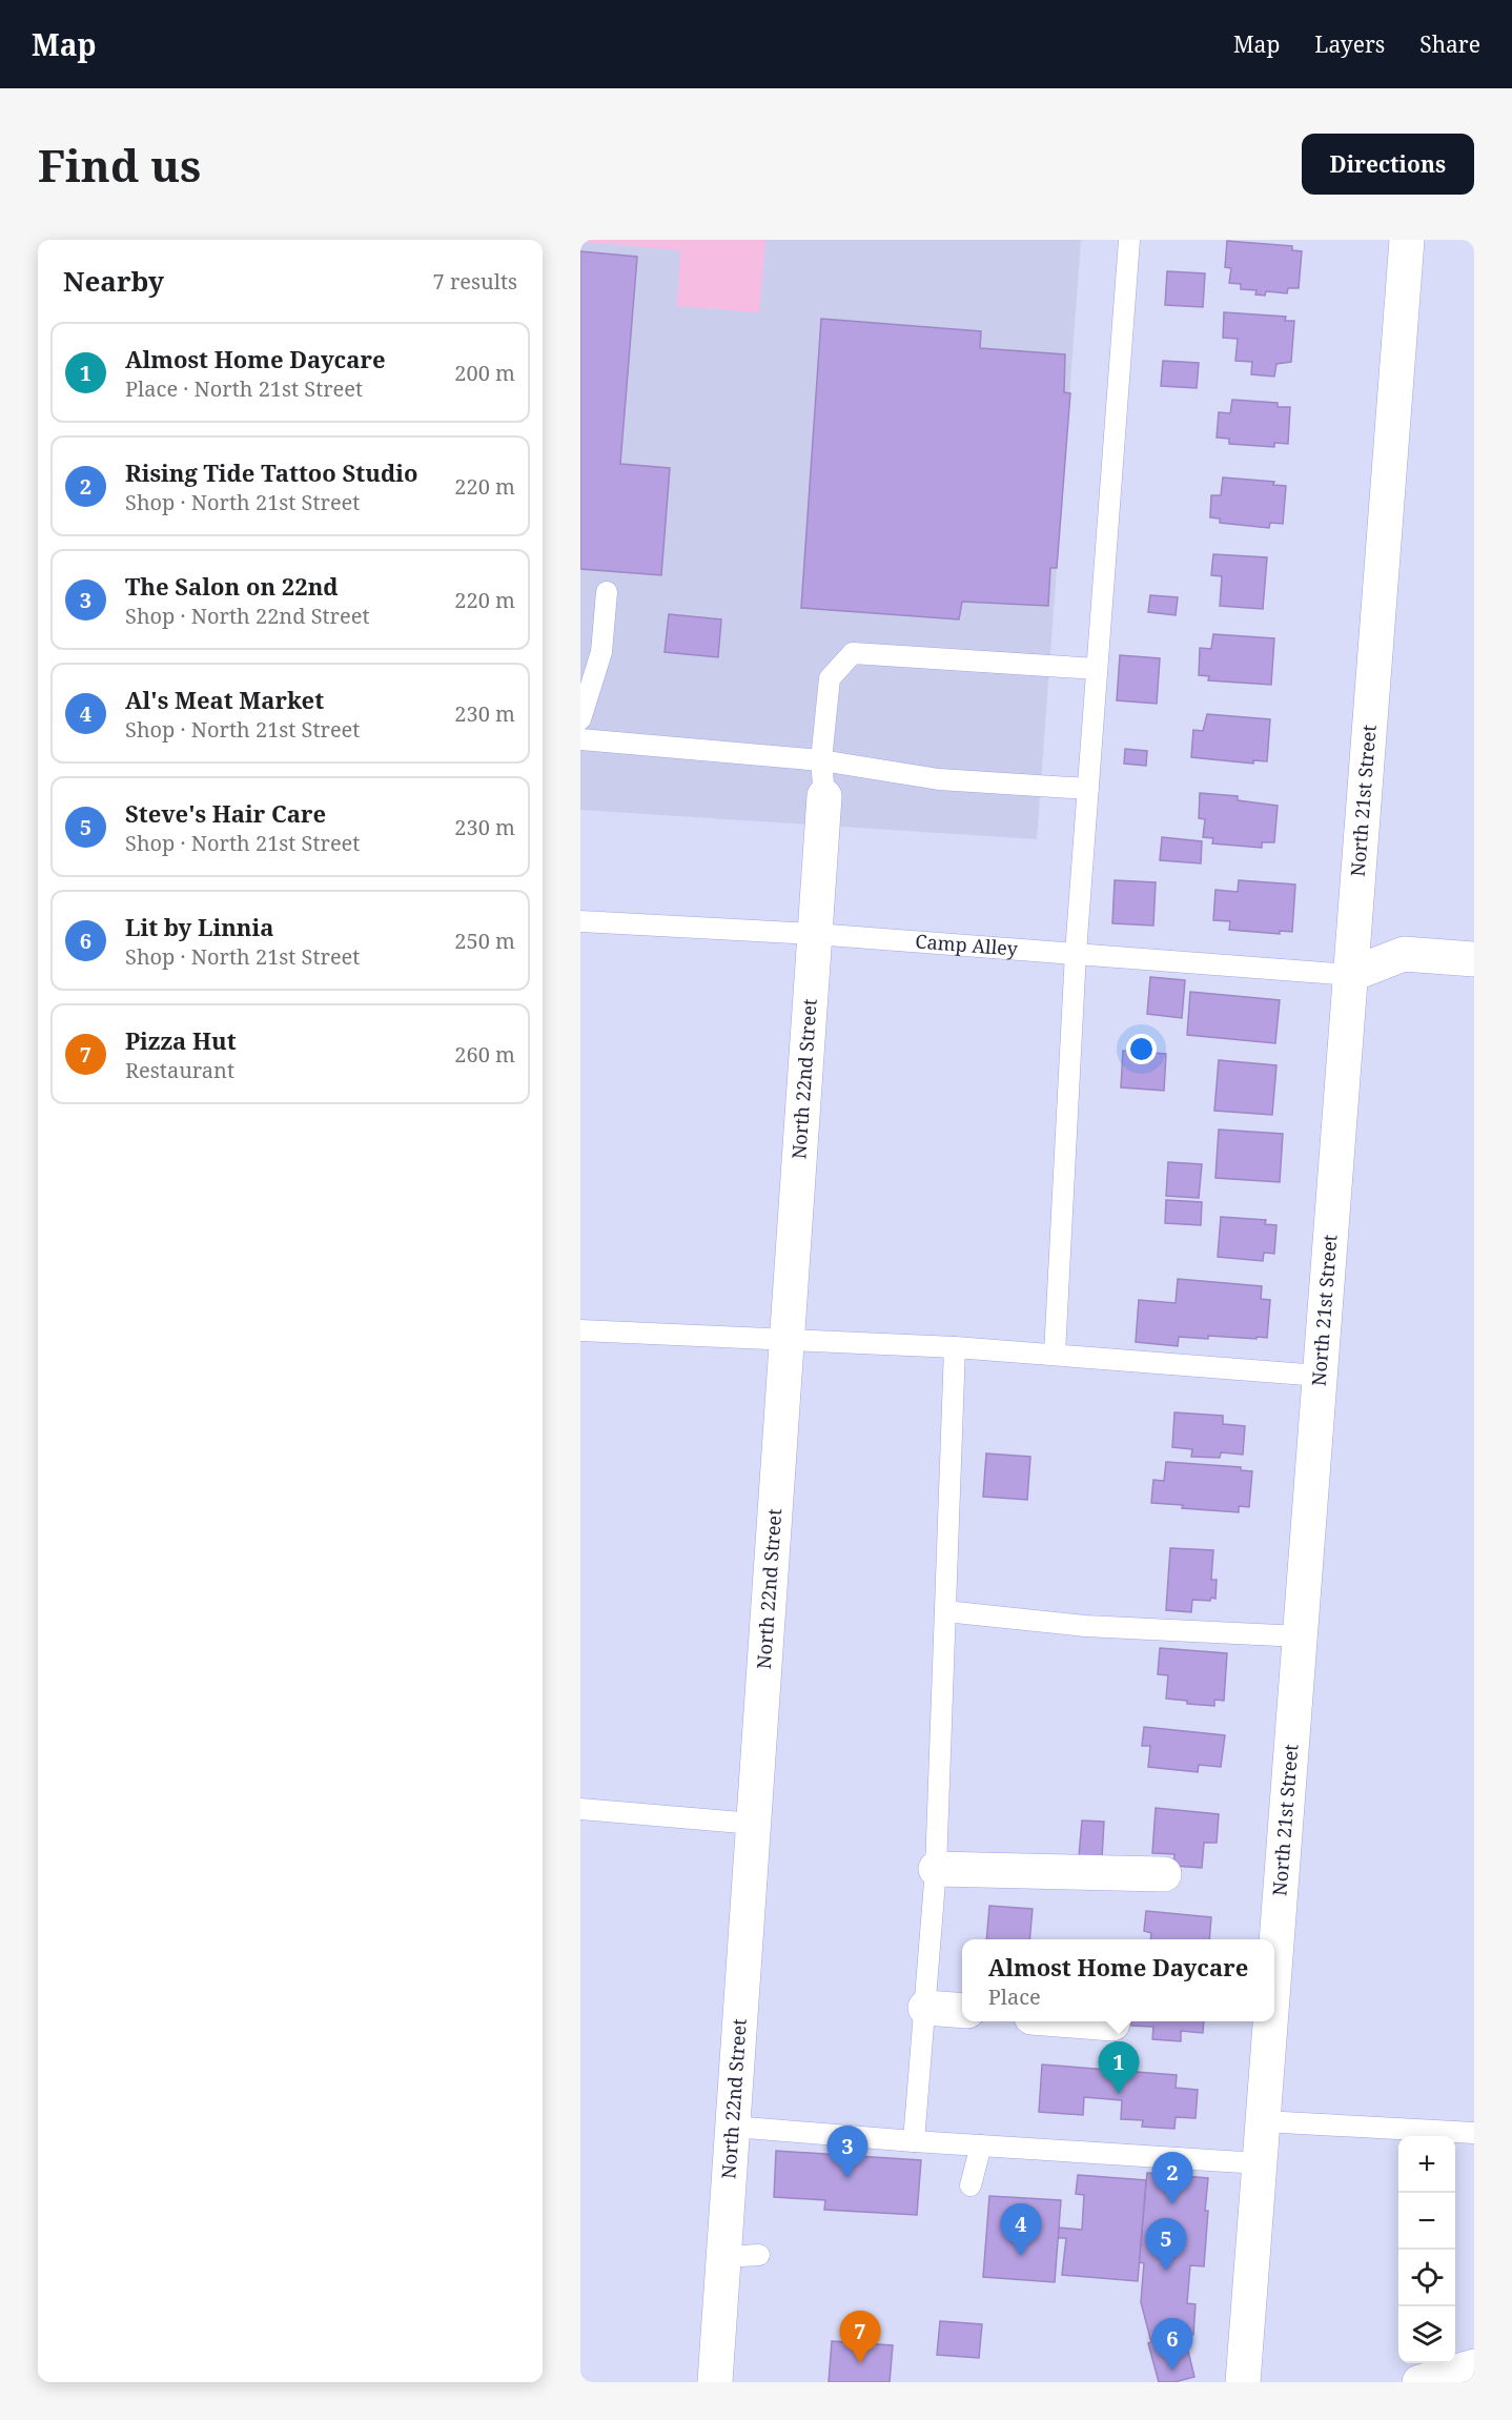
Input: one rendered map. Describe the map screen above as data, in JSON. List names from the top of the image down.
{
  "streets": {
    "main road": ["North 21st Street", "North 22nd Street"],
    "lane": ["Camp Alley"]
  },
  "crossings": [
    ["North 21st Street", "Camp Alley"],
    ["Camp Alley", "North 22nd Street"]
  ],
  "page": {
    "header": "Map",
    "nav": ["Map", "Layers", "Share"],
    "buttons": "Directions",
    "title": "Find us",
    "heading": ["Nearby", "7 results"],
    "list": [
      {
        "mark": "1",
        "name": "Almost Home Daycare",
        "note": "Place · North 21st Street",
        "value": "200 m"
      },
      {
        "mark": "2",
        "name": "Rising Tide Tattoo Studio",
        "note": "Shop · North 21st Street",
        "value": "220 m"
      },
      {
        "mark": "3",
        "name": "The Salon on 22nd",
        "note": "Shop · North 22nd Street",
        "value": "220 m"
      },
      {
        "mark": "4",
        "name": "Al's Meat Market",
        "note": "Shop · North 21st Street",
        "value": "230 m"
      },
      {
        "mark": "5",
        "name": "Steve's Hair Care",
        "note": "Shop · North 21st Street",
        "value": "230 m"
      },
      {
        "mark": "6",
        "name": "Lit by Linnia",
        "note": "Shop · North 21st Street",
        "value": "250 m"
      },
      {
        "mark": "7",
        "name": "Pizza Hut",
        "note": "Restaurant",
        "value": "260 m"
      }
    ],
    "popup": ["Almost Home Daycare", "Place"],
    "pins": [
      "1",
      "3",
      "2",
      "4",
      "5",
      "7",
      "6"
    ],
    "map_buttons": ["+", "−"]
  }
}
